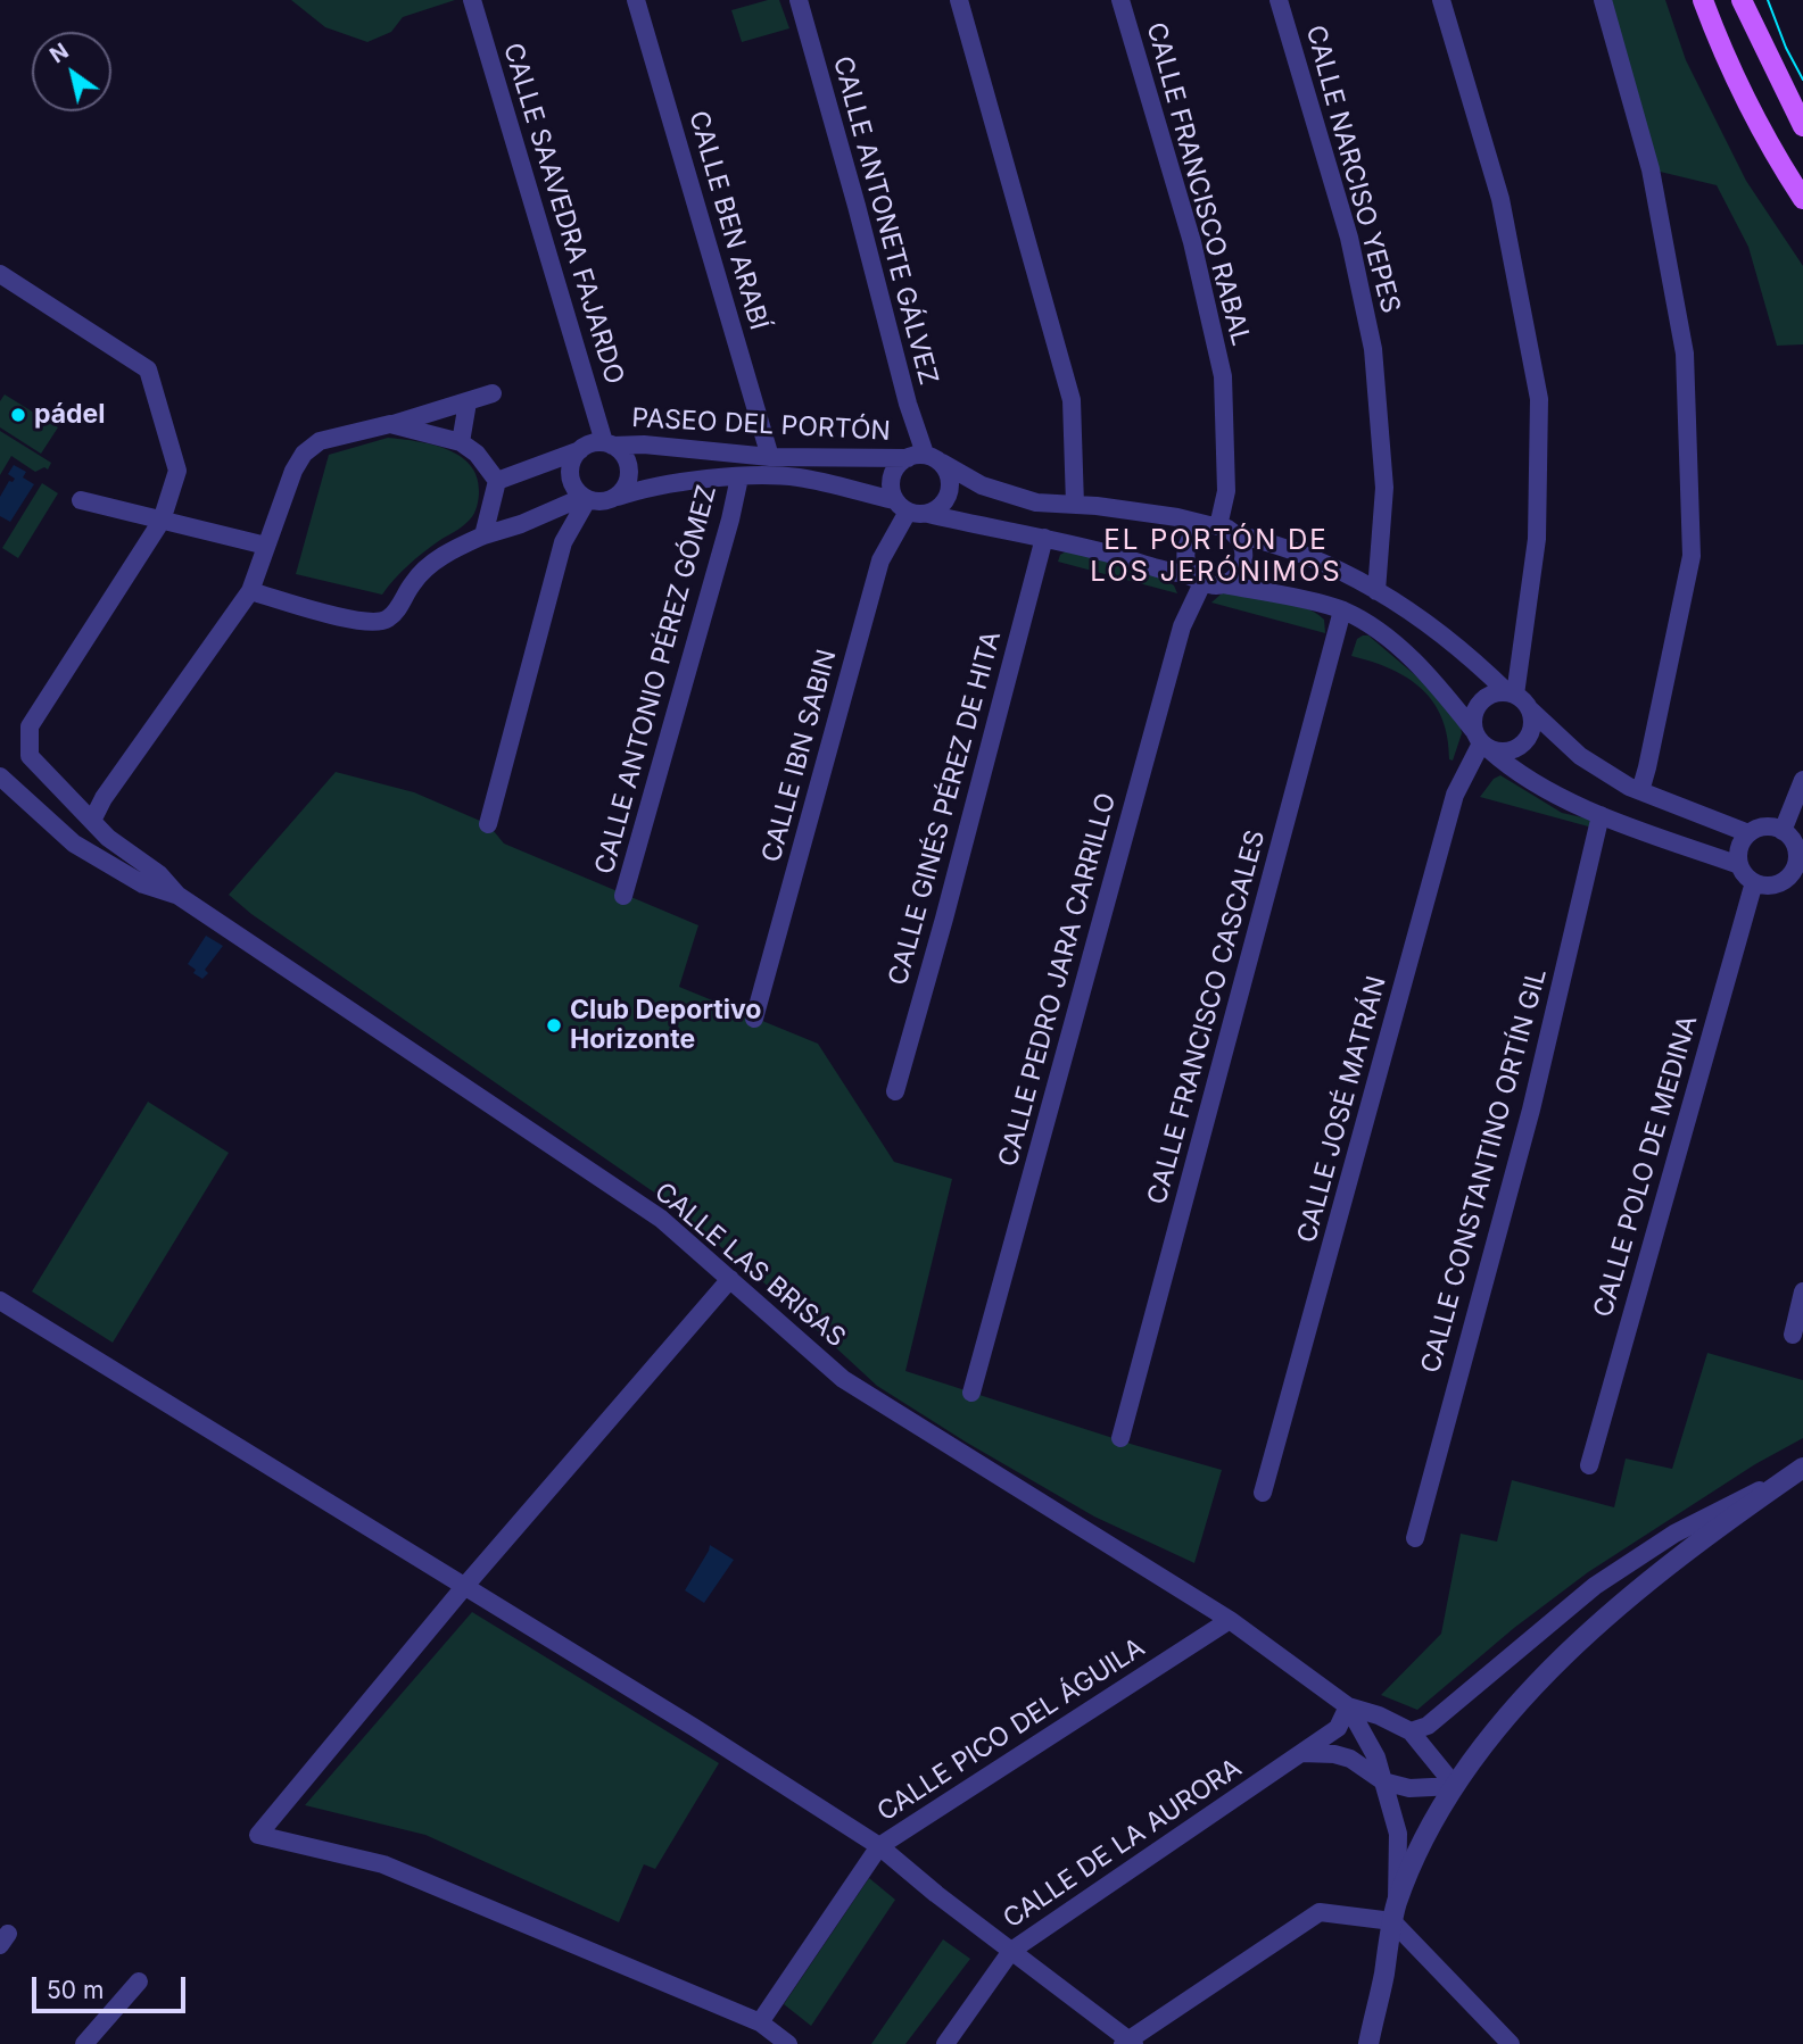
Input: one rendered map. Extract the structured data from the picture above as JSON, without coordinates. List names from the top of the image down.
{
  "streets": {
    "street": [
      "CALLE NARCISO YEPES",
      "CALLE FRANCISCO RABAL",
      "CALLE SAAVEDRA FAJARDO",
      "CALLE BEN ARABÍ",
      "CALLE ANTONETE GÁLVEZ",
      "PASEO DEL PORTÓN",
      "CALLE ANTONIO PÉREZ GÓMEZ",
      "CALLE IBN SABIN",
      "CALLE GINÉS PÉREZ DE HITA",
      "CALLE PEDRO JARA CARRILLO",
      "CALLE FRANCISCO CASCALES",
      "CALLE JOSÉ MATRÁN",
      "CALLE POLO DE MEDINA",
      "CALLE CONSTANTINO ORTÍN GIL",
      "CALLE LAS BRISAS",
      "CALLE PICO DEL ÁGUILA",
      "CALLE DE LA AURORA"
    ]
  },
  "crossings": [
    ["CALLE NARCISO YEPES", "PASEO DEL PORTÓN"],
    ["CALLE FRANCISCO RABAL", "PASEO DEL PORTÓN"],
    ["CALLE FRANCISCO RABAL", "CALLE PEDRO JARA CARRILLO"],
    ["CALLE SAAVEDRA FAJARDO", "PASEO DEL PORTÓN"],
    ["CALLE BEN ARABÍ", "PASEO DEL PORTÓN"],
    ["CALLE ANTONETE GÁLVEZ", "PASEO DEL PORTÓN"],
    ["CALLE ANTONETE GÁLVEZ", "CALLE IBN SABIN"],
    ["PASEO DEL PORTÓN", "CALLE ANTONIO PÉREZ GÓMEZ"],
    ["PASEO DEL PORTÓN", "CALLE IBN SABIN"],
    ["PASEO DEL PORTÓN", "CALLE PEDRO JARA CARRILLO"],
    ["PASEO DEL PORTÓN", "CALLE JOSÉ MATRÁN"],
    ["CALLE LAS BRISAS", "CALLE PICO DEL ÁGUILA"],
    ["CALLE LAS BRISAS", "CALLE DE LA AURORA"]
  ],
  "districts": ["EL PORTÓN DE LOS JERÓNIMOS"],
  "places": ["pádel", "Club Deportivo Horizonte"],
  "scale_bar": "50 m",
  "north": "top left"
}
